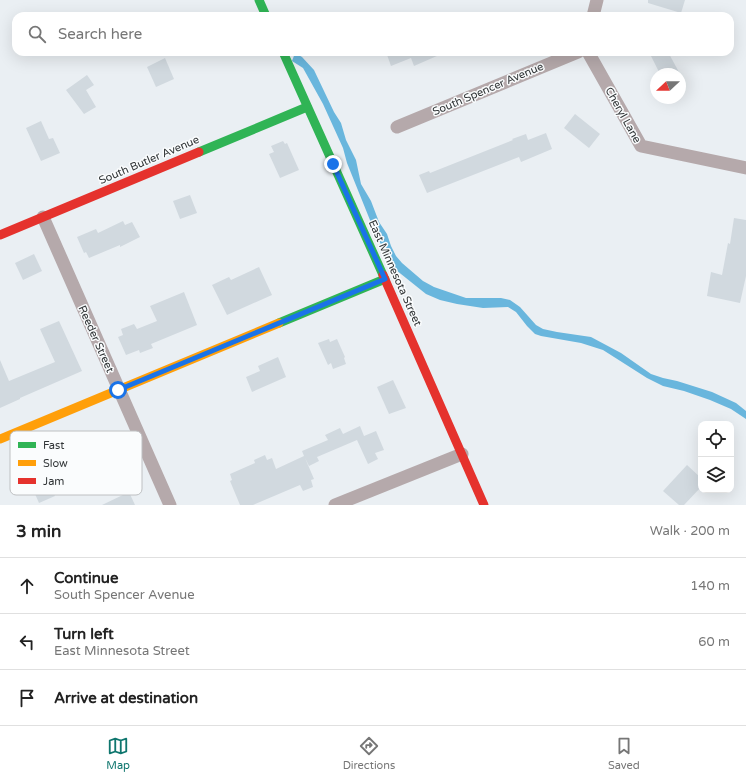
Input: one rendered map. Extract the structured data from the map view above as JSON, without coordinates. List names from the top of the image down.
{
  "streets": {
    "street": [
      "South Spencer Avenue",
      "Cheryl Lane",
      "South Butler Avenue",
      "East Minnesota Street",
      "Reeder Street"
    ]
  },
  "crossings": [
    ["South Butler Avenue", "East Minnesota Street"],
    ["South Butler Avenue", "Reeder Street"]
  ],
  "legend": ["Fast", "Slow", "Jam"],
  "north": "left",
  "page": {
    "search": "Search here",
    "heading": ["3 min", "Walk · 200 m"],
    "list": [
      ["Continue", "South Spencer Avenue", "140 m"],
      ["Turn left", "East Minnesota Street", "60 m"],
      "Arrive at destination"
    ],
    "nav": ["Map", "Directions", "Saved"]
  }
}
